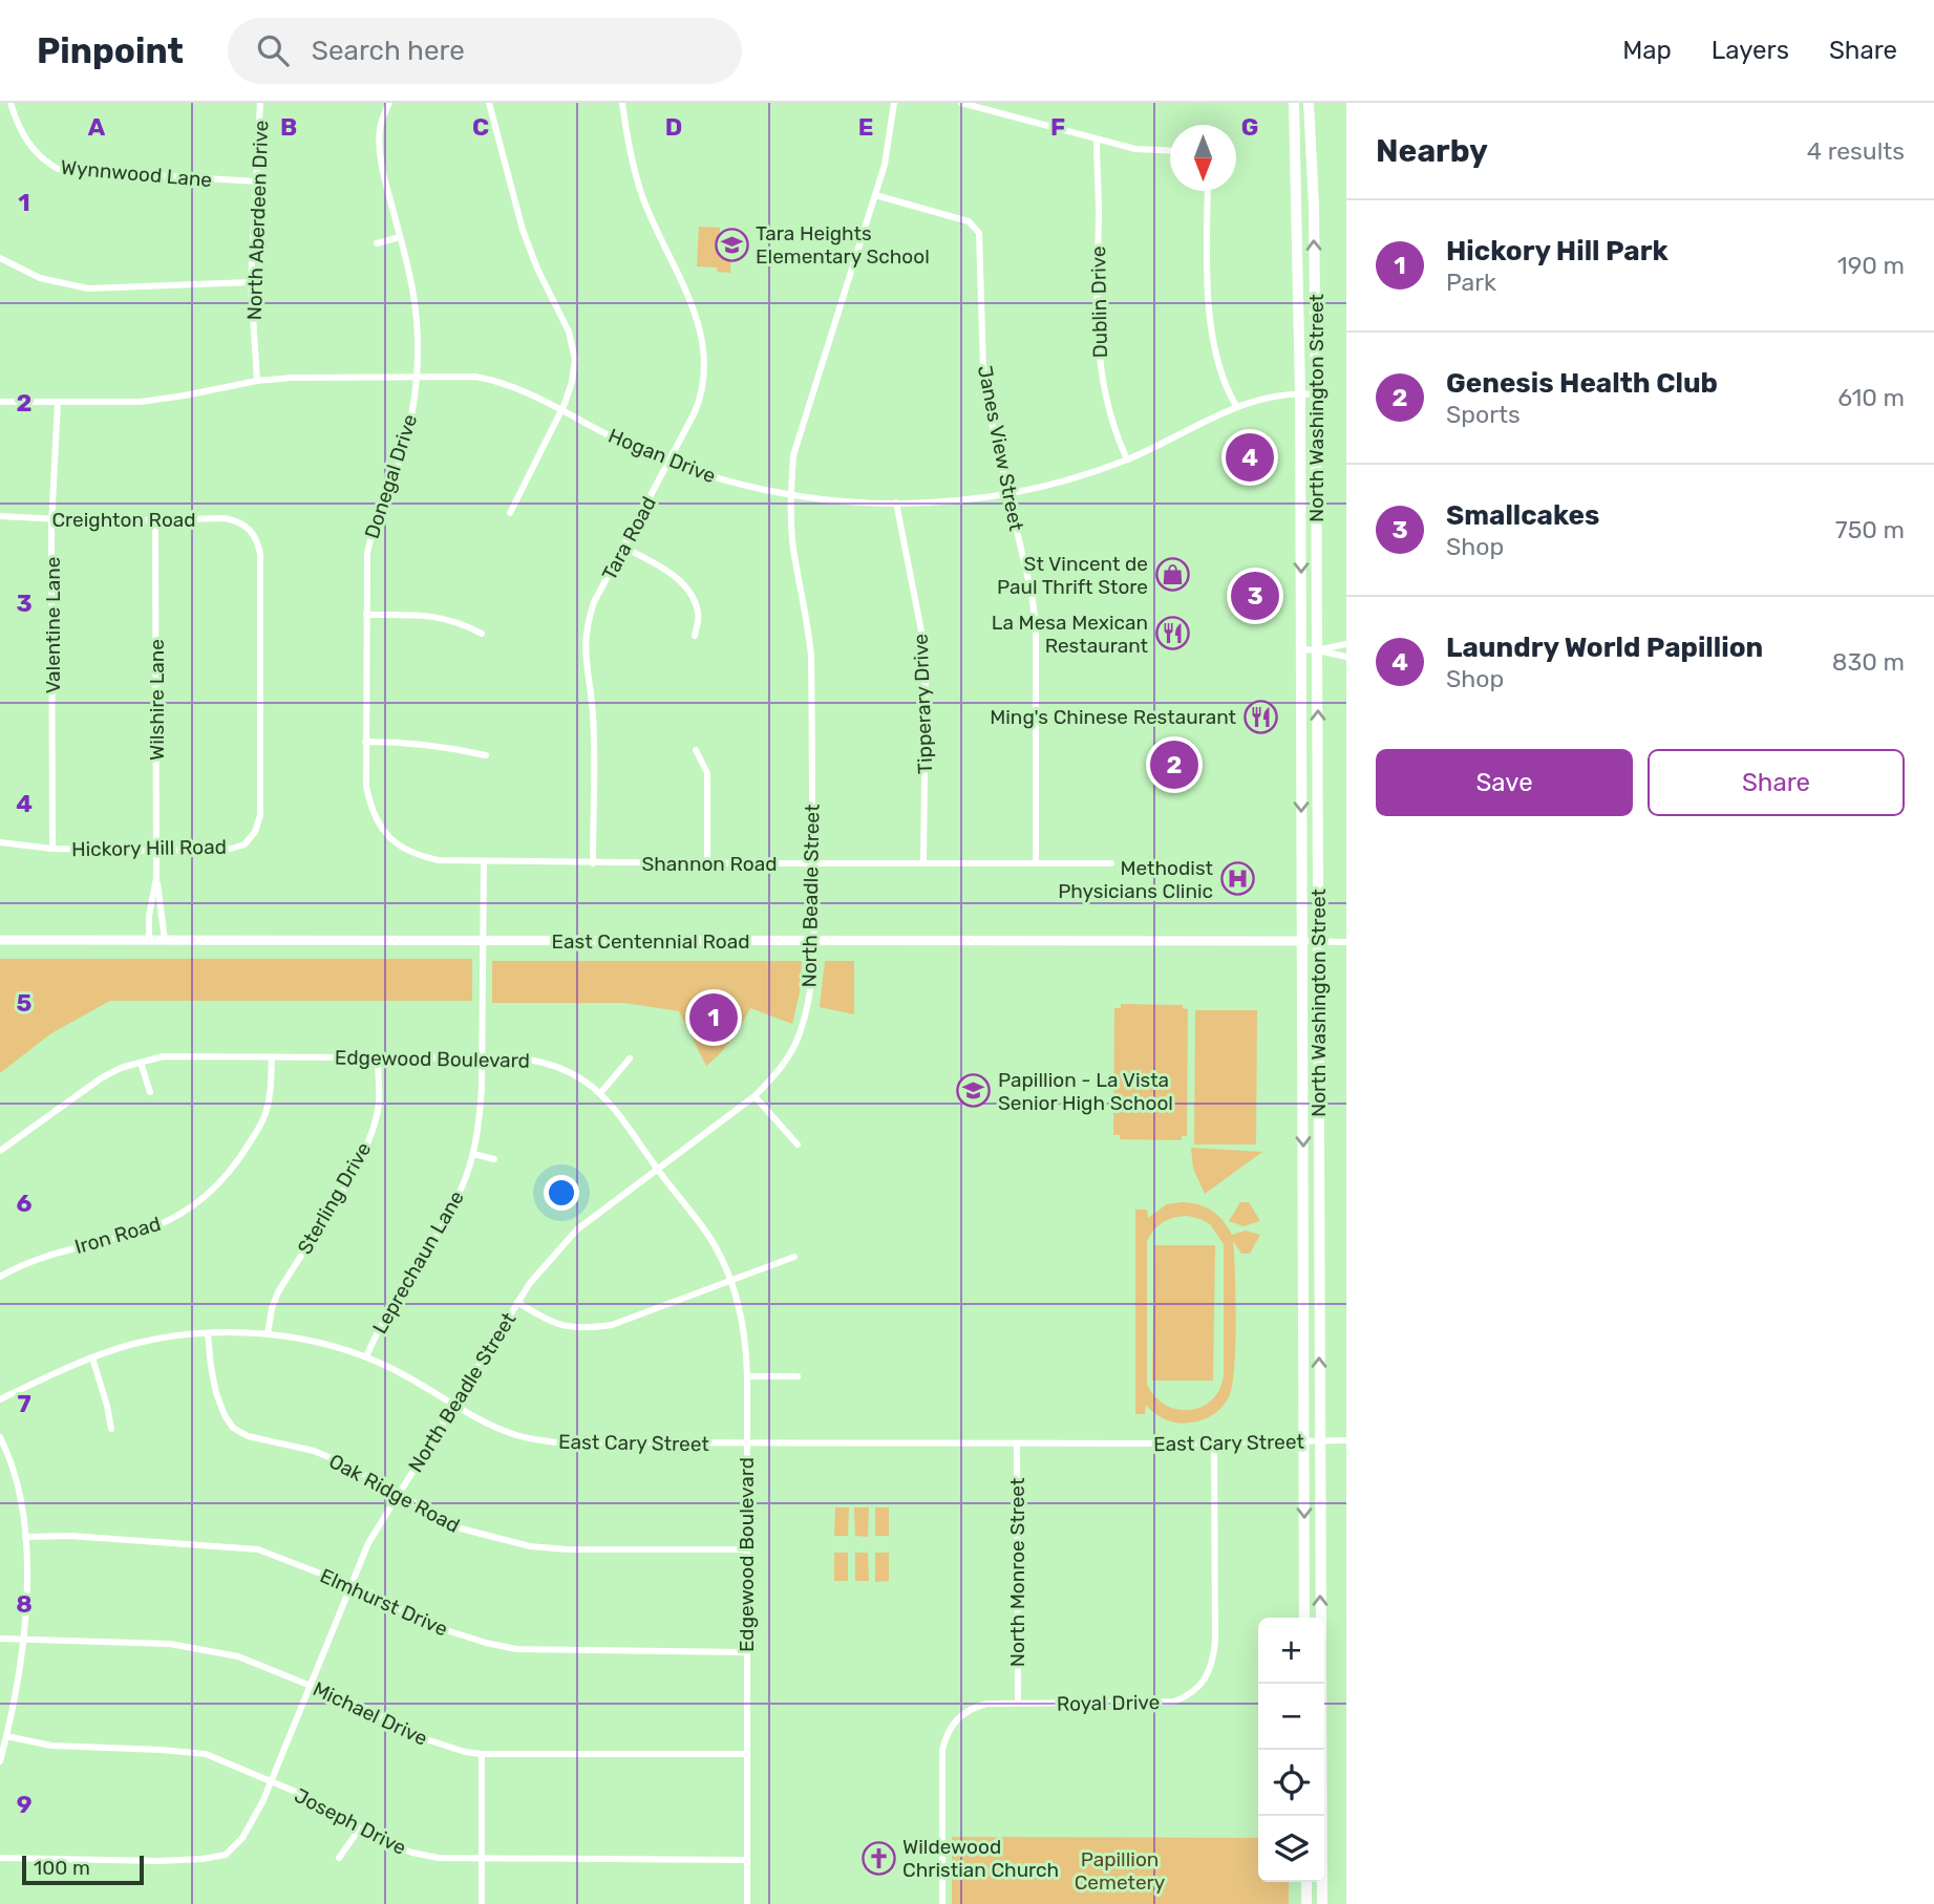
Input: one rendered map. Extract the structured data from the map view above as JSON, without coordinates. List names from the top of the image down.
{
  "streets": {
    "main road": ["North Washington Street"],
    "street": [
      "Wynnwood Lane",
      "North Aberdeen Drive",
      "Dublin Drive",
      "Janes View Street",
      "Hogan Drive",
      "Donegal Drive",
      "Creighton Road",
      "Tara Road",
      "Valentine Lane",
      "Wilshire Lane",
      "Tipperary Drive",
      "Hickory Hill Road",
      "Shannon Road",
      "North Beadle Street",
      "East Centennial Road",
      "Edgewood Boulevard",
      "Sterling Drive",
      "Iron Road",
      "Leprechaun Lane",
      "East Cary Street",
      "Oak Ridge Road",
      "North Monroe Street",
      "Elmhurst Drive",
      "Royal Drive",
      "Michael Drive",
      "Joseph Drive"
    ]
  },
  "crossings": [
    ["Wynnwood Lane", "North Aberdeen Drive"],
    ["North Aberdeen Drive", "Hogan Drive"],
    ["Dublin Drive", "Hogan Drive"],
    ["North Washington Street", "Hogan Drive"],
    ["North Washington Street", "East Centennial Road"],
    ["North Washington Street", "East Cary Street"],
    ["Janes View Street", "Hogan Drive"],
    ["Janes View Street", "Shannon Road"],
    ["Janes View Street", "North Beadle Street"],
    ["Hogan Drive", "Donegal Drive"],
    ["Hogan Drive", "Tara Road"],
    ["Hogan Drive", "Valentine Lane"],
    ["Hogan Drive", "Tipperary Drive"],
    ["Hogan Drive", "North Beadle Street"],
    ["Donegal Drive", "Shannon Road"],
    ["Creighton Road", "Valentine Lane"],
    ["Creighton Road", "Wilshire Lane"],
    ["Creighton Road", "Hickory Hill Road"],
    ["Tara Road", "Shannon Road"],
    ["Valentine Lane", "Hickory Hill Road"],
    ["Wilshire Lane", "Hickory Hill Road"],
    ["Wilshire Lane", "East Centennial Road"],
    ["Tipperary Drive", "Shannon Road"],
    ["Shannon Road", "North Beadle Street"],
    ["Shannon Road", "Leprechaun Lane"],
    ["North Beadle Street", "East Centennial Road"],
    ["North Beadle Street", "Edgewood Boulevard"],
    ["North Beadle Street", "East Cary Street"],
    ["North Beadle Street", "Oak Ridge Road"],
    ["North Beadle Street", "Elmhurst Drive"],
    ["North Beadle Street", "Michael Drive"],
    ["North Beadle Street", "Joseph Drive"],
    ["East Centennial Road", "Leprechaun Lane"],
    ["Edgewood Boulevard", "Sterling Drive"],
    ["Edgewood Boulevard", "Iron Road"],
    ["Edgewood Boulevard", "Leprechaun Lane"],
    ["Edgewood Boulevard", "East Cary Street"],
    ["Edgewood Boulevard", "Oak Ridge Road"],
    ["Edgewood Boulevard", "Elmhurst Drive"],
    ["Edgewood Boulevard", "Michael Drive"],
    ["Edgewood Boulevard", "Joseph Drive"],
    ["Sterling Drive", "East Cary Street"],
    ["Leprechaun Lane", "East Cary Street"],
    ["East Cary Street", "Oak Ridge Road"],
    ["East Cary Street", "North Monroe Street"],
    ["East Cary Street", "Royal Drive"],
    ["North Monroe Street", "Royal Drive"]
  ],
  "parks": ["Papillion Cemetery"],
  "places": {
    "school or university": ["Tara Heights Elementary School", "Papillion - La Vista Senior High School"],
    "shop": ["St Vincent de Paul Thrift Store"],
    "restaurant": ["La Mesa Mexican Restaurant", "Ming's Chinese Restaurant"],
    "hospital": ["Methodist Physicians Clinic"],
    "church": ["Wildewood Christian Church"]
  },
  "scale_bar": "100 m",
  "north": "bottom",
  "page": {
    "header": "Pinpoint",
    "search": "Search here",
    "nav": ["Map", "Layers", "Share"],
    "heading": ["Nearby", "4 results"],
    "list": [
      {
        "mark": "1",
        "name": "Hickory Hill Park",
        "note": "Park",
        "value": "190 m"
      },
      {
        "mark": "2",
        "name": "Genesis Health Club",
        "note": "Sports",
        "value": "610 m"
      },
      {
        "mark": "3",
        "name": "Smallcakes",
        "note": "Shop",
        "value": "750 m"
      },
      {
        "mark": "4",
        "name": "Laundry World Papillion",
        "note": "Shop",
        "value": "830 m"
      }
    ],
    "pins": [
      "4",
      "3",
      "2",
      "1"
    ],
    "buttons": ["Save", "Share"],
    "map_buttons": ["+", "−"],
    "scale": "100 m"
  },
  "grid": {
    "columns": [
      "A",
      "B",
      "C",
      "D",
      "E",
      "F",
      "G"
    ],
    "rows": [
      "1",
      "2",
      "3",
      "4",
      "5",
      "6",
      "7",
      "8",
      "9"
    ]
  }
}
